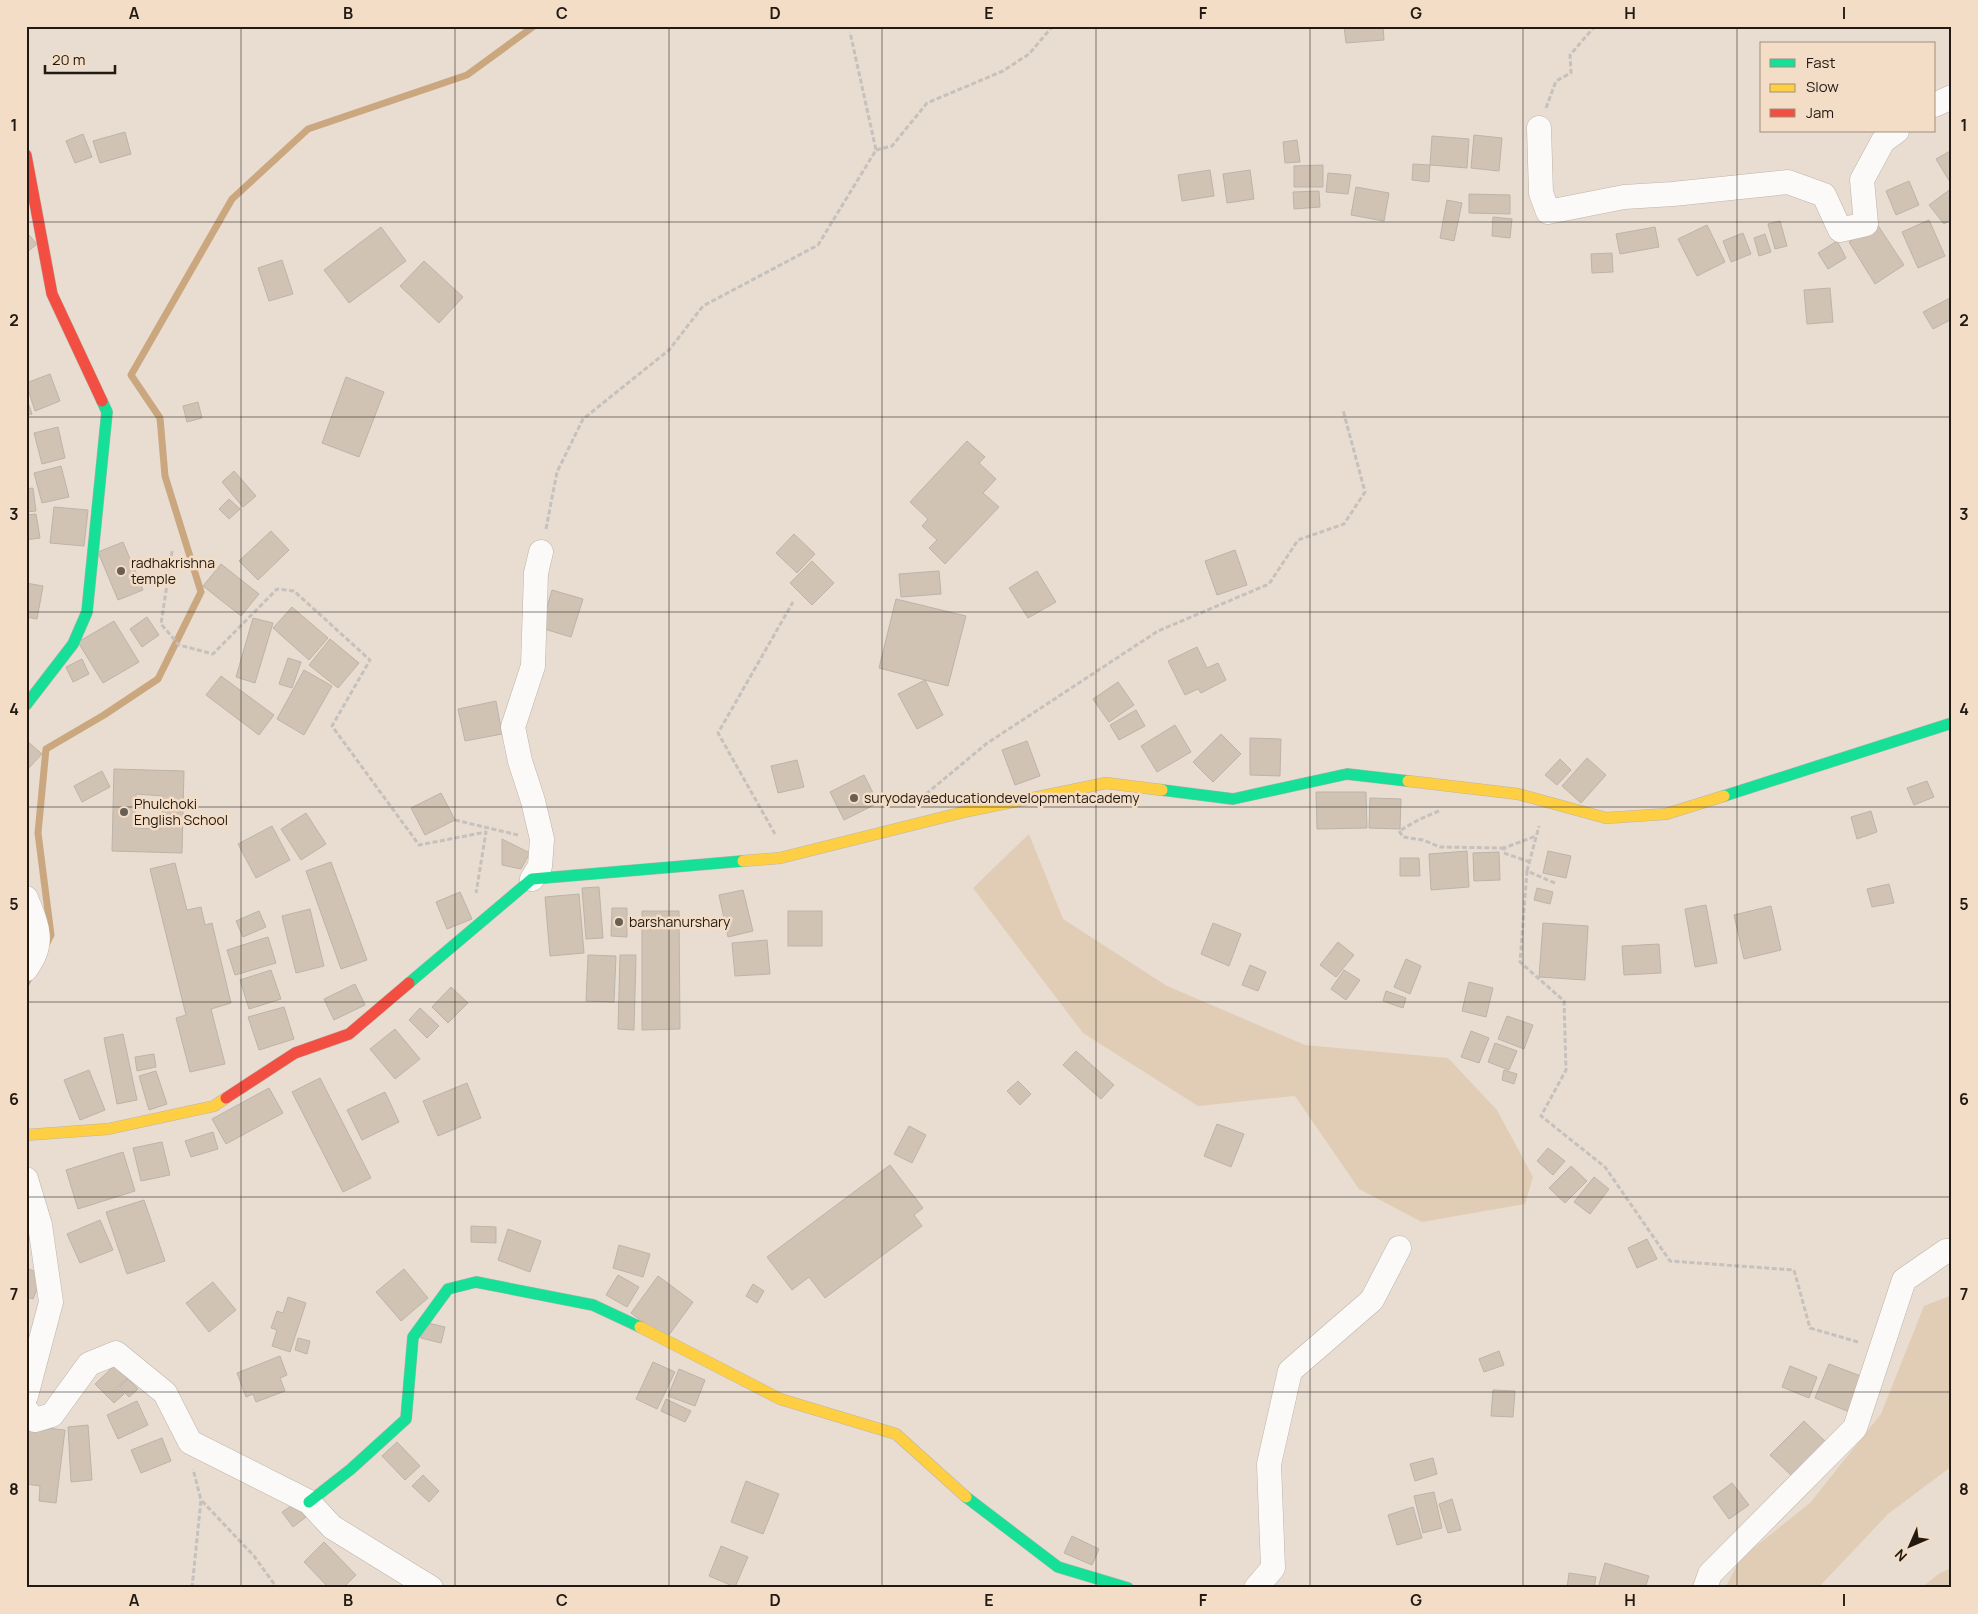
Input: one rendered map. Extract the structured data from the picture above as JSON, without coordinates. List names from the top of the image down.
{
  "places": [
    "radhakrishna temple",
    "suryodayaeducationdevelopmentacademy",
    "Phulchoki English School",
    "barshanurshary"
  ],
  "legend": ["Fast", "Slow", "Jam"],
  "scale_bar": "20 m",
  "north": "bottom left",
  "grid": {
    "columns": [
      "A",
      "B",
      "C",
      "D",
      "E",
      "F",
      "G",
      "H",
      "I"
    ],
    "rows": [
      "1",
      "2",
      "3",
      "4",
      "5",
      "6",
      "7",
      "8"
    ]
  }
}
